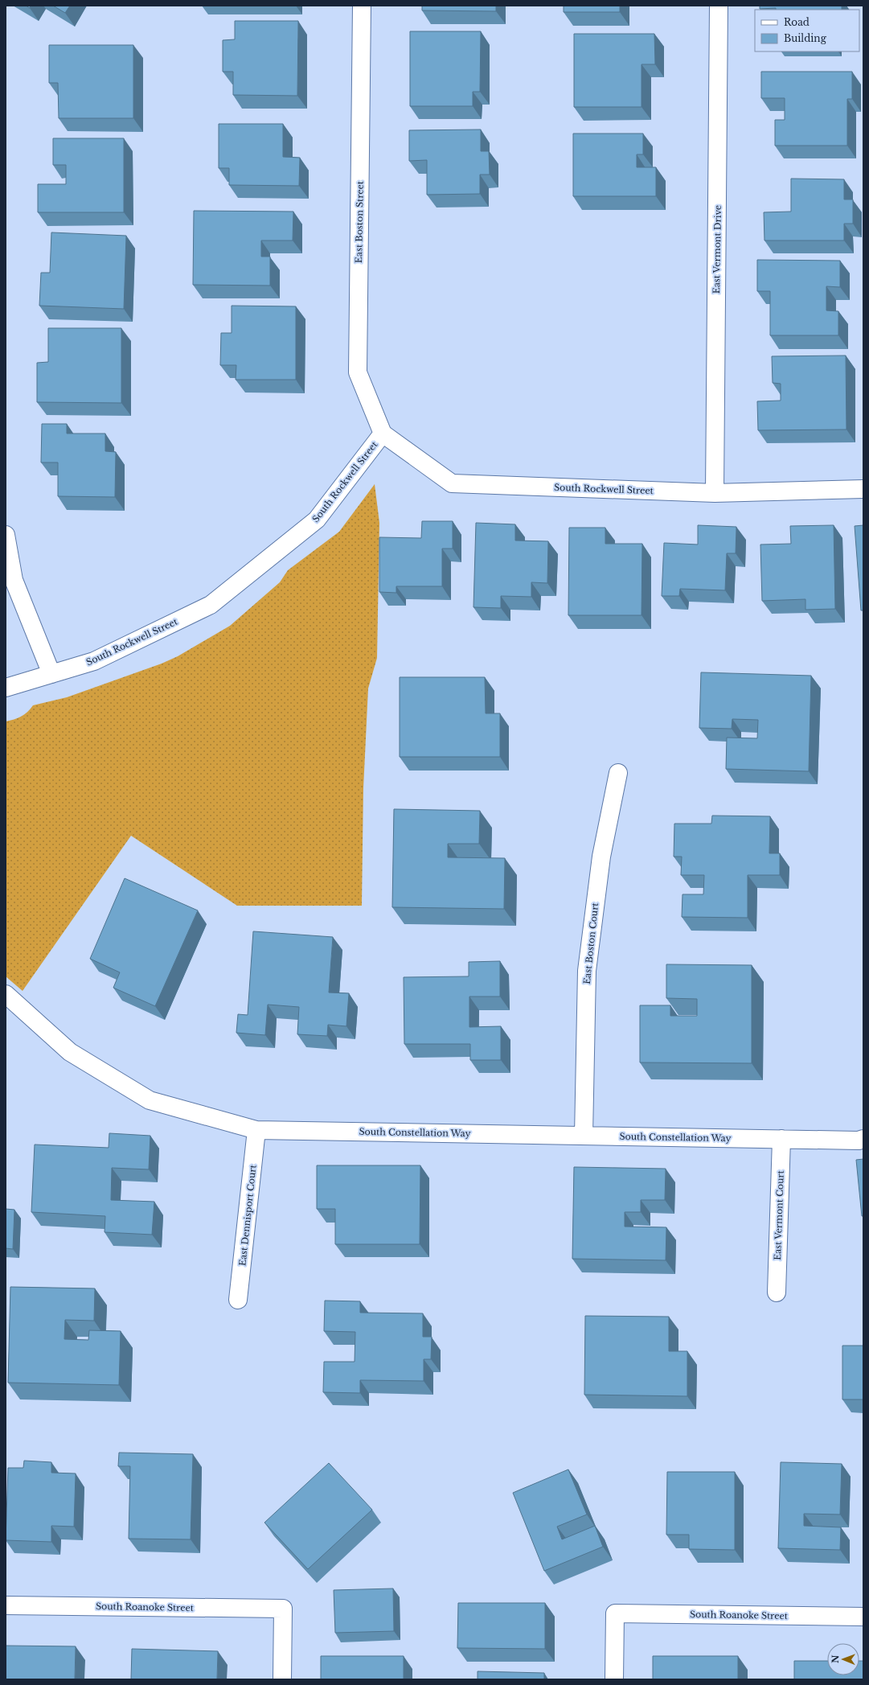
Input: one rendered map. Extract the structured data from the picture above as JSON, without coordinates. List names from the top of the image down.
{
  "streets": {
    "street": [
      "East Boston Street",
      "East Vermont Drive",
      "South Rockwell Street",
      "East Boston Court",
      "South Constellation Way",
      "East Dennisport Court",
      "East Vermont Court",
      "South Roanoke Street"
    ]
  },
  "crossings": [
    ["East Boston Street", "South Rockwell Street"],
    ["East Vermont Drive", "South Rockwell Street"],
    ["East Boston Court", "South Constellation Way"],
    ["South Constellation Way", "East Dennisport Court"],
    ["South Constellation Way", "East Vermont Court"]
  ],
  "legend": ["Road", "Building"],
  "north": "left"
}
